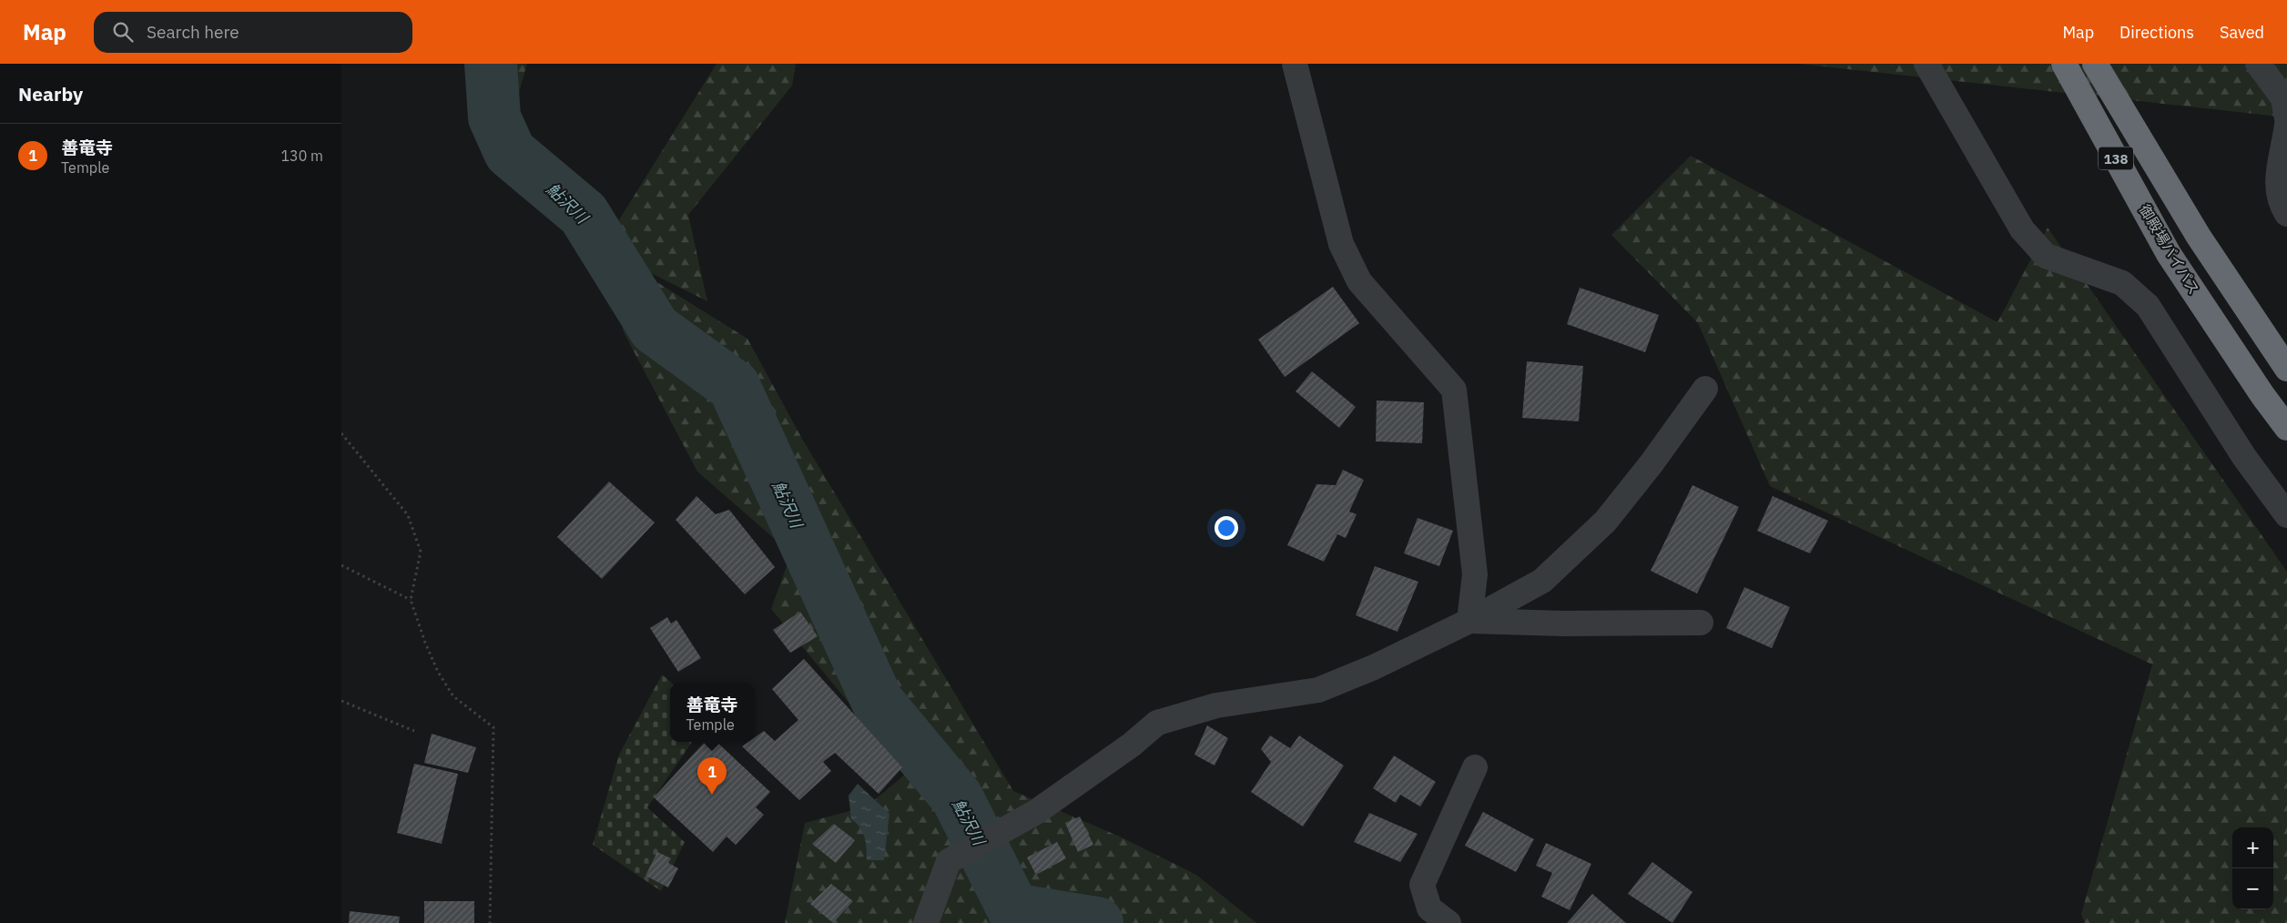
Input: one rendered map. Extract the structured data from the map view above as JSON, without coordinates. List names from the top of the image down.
{
  "streets": {
    "highway": ["138", "御殿場バイパス"]
  },
  "water": ["鮎沢川"],
  "page": {
    "header": "Map",
    "search": "Search here",
    "nav": ["Map", "Directions", "Saved"],
    "heading": "Nearby",
    "list": [
      {
        "mark": "1",
        "name": "善竜寺",
        "note": "Temple",
        "value": "130 m"
      }
    ],
    "popup": ["善竜寺", "Temple"],
    "pins": "1",
    "map_buttons": ["+", "−"]
  }
}
